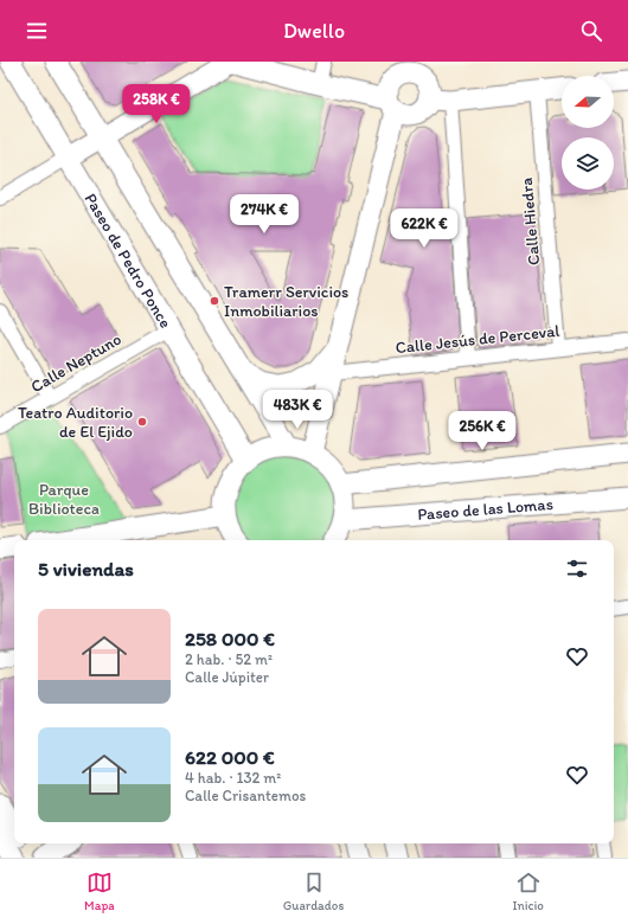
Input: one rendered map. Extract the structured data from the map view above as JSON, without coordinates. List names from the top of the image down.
{
  "streets": {
    "main road": ["Paseo de Pedro Ponce", "Paseo de las Lomas"],
    "street": ["Calle Hiedra", "Calle Jesús de Perceval", "Calle Neptuno"]
  },
  "crossings": [
    ["Calle Hiedra", "Calle Jesús de Perceval"],
    ["Paseo de Pedro Ponce", "Calle Neptuno"]
  ],
  "parks": ["Parque Biblioteca"],
  "places": ["Tramerr Servicios Inmobiliarios", "Teatro Auditorio de El Ejido"],
  "north": "left",
  "page": {
    "header": "Dwello",
    "price": [
      "258K €",
      "274K €",
      "622K €",
      "483K €",
      "256K €"
    ],
    "heading": "5 viviendas",
    "list": [
      {
        "name": "258 000 €",
        "note": "2 hab. · 52 m² · Calle Júpiter"
      },
      {
        "name": "622 000 €",
        "note": "4 hab. · 132 m² · Calle Crisantemos"
      }
    ],
    "tabs": ["Mapa", "Guardados", "Inicio"]
  }
}
